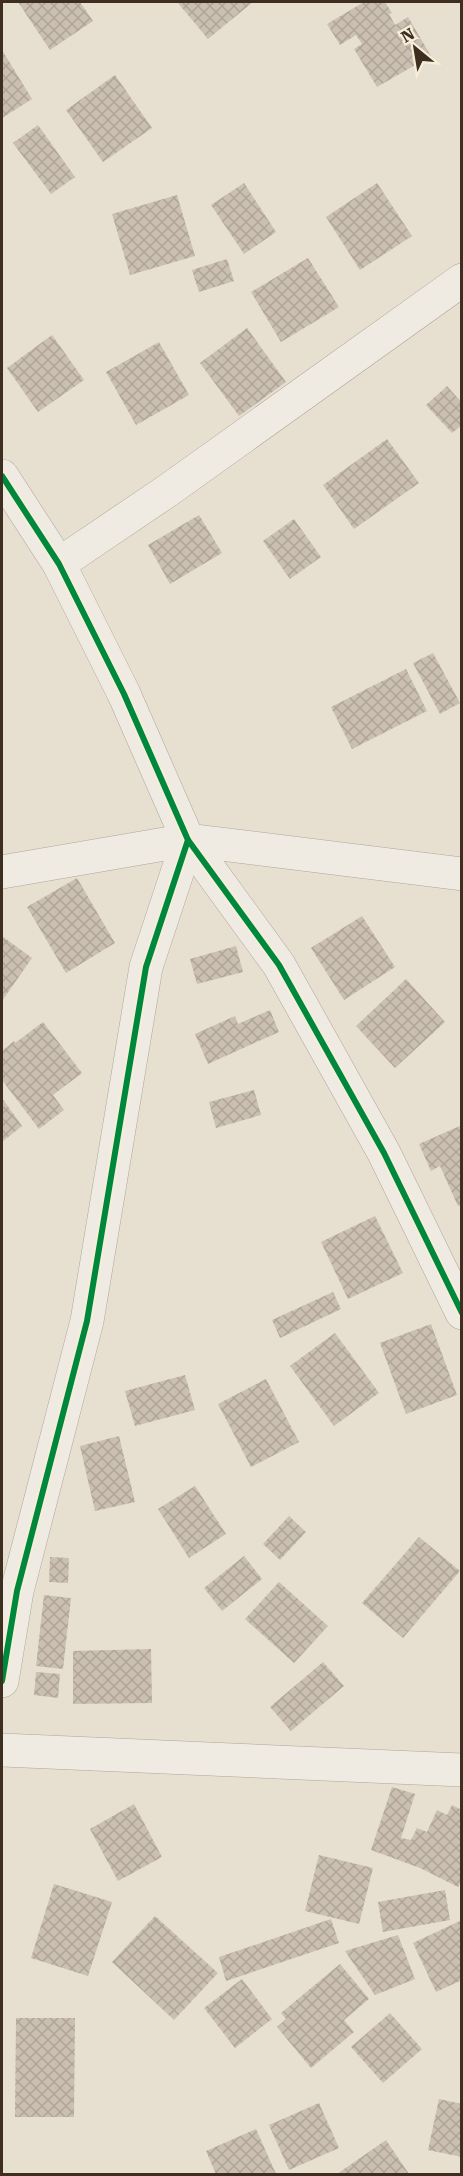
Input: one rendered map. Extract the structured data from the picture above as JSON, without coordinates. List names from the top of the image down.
{
  "north": "top left"
}
